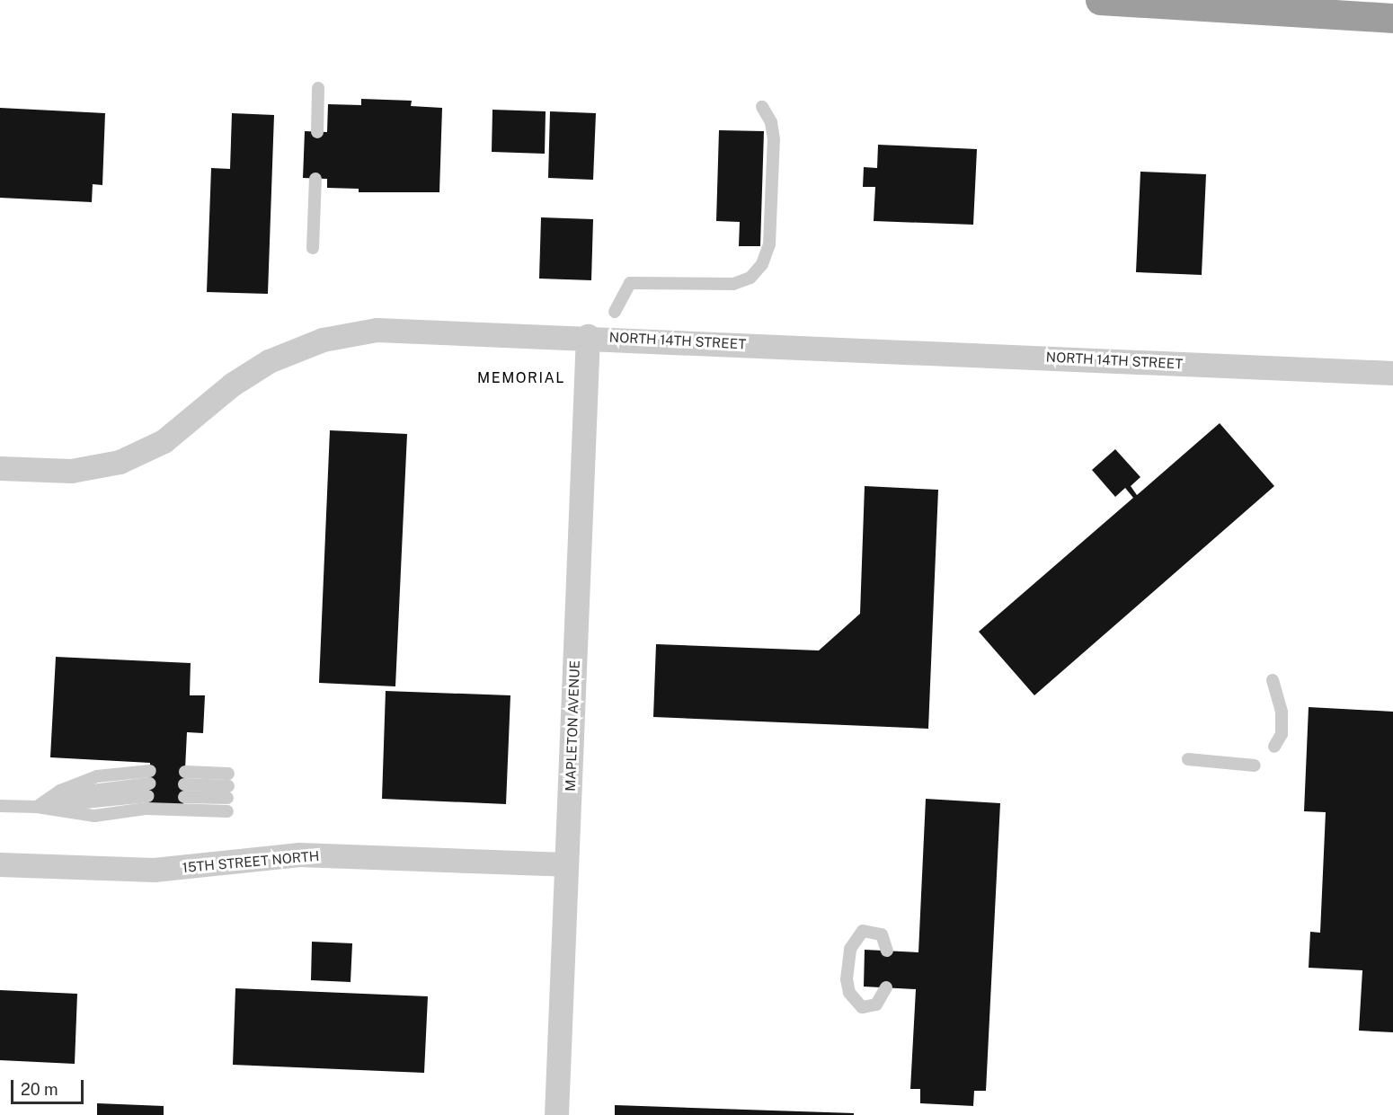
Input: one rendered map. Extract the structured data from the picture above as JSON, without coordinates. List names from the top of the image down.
{
  "streets": {
    "street": ["NORTH 14TH STREET", "MAPLETON AVENUE", "15TH STREET NORTH"]
  },
  "crossings": [
    ["NORTH 14TH STREET", "MAPLETON AVENUE"],
    ["MAPLETON AVENUE", "15TH STREET NORTH"]
  ],
  "districts": ["MEMORIAL"],
  "scale_bar": "20 m"
}
